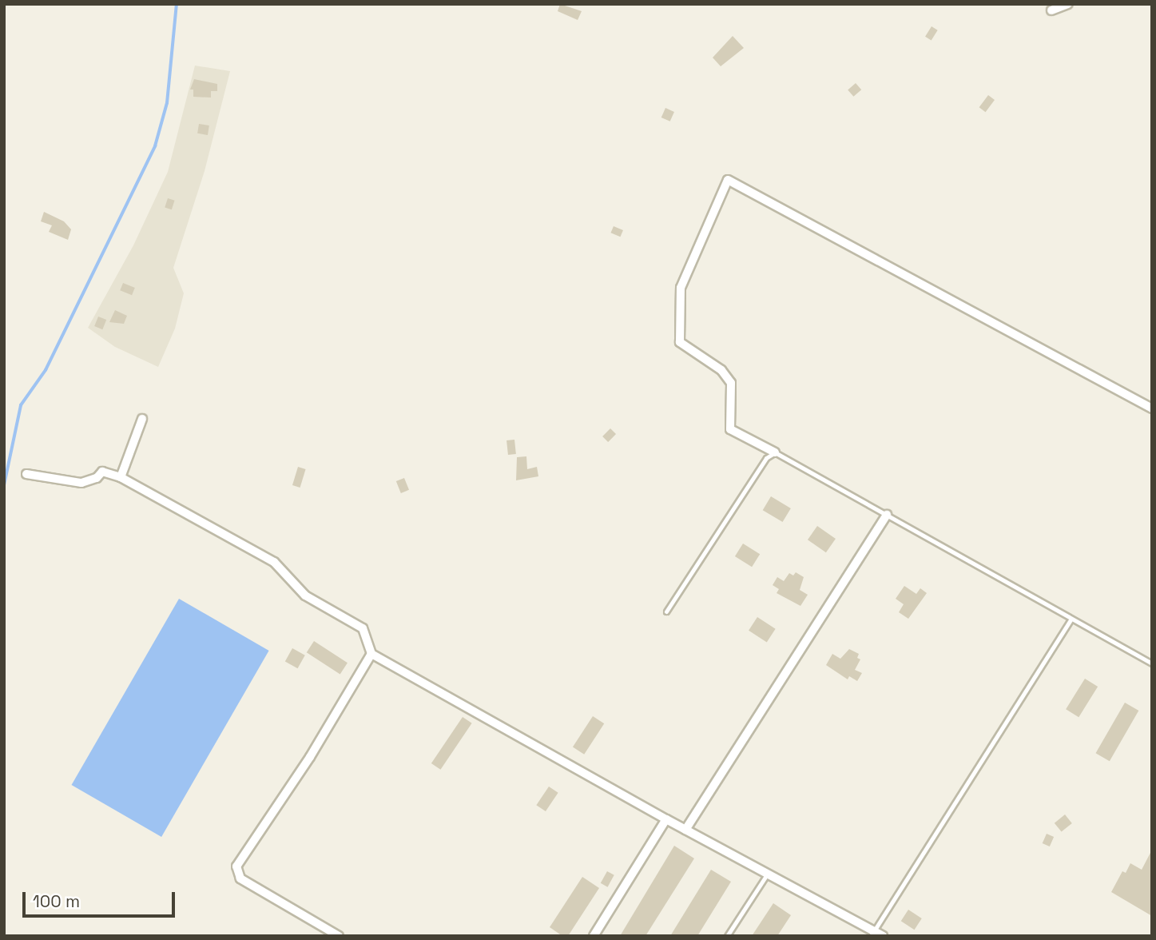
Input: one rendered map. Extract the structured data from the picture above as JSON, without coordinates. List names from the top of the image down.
{
  "scale_bar": "100 m"
}
